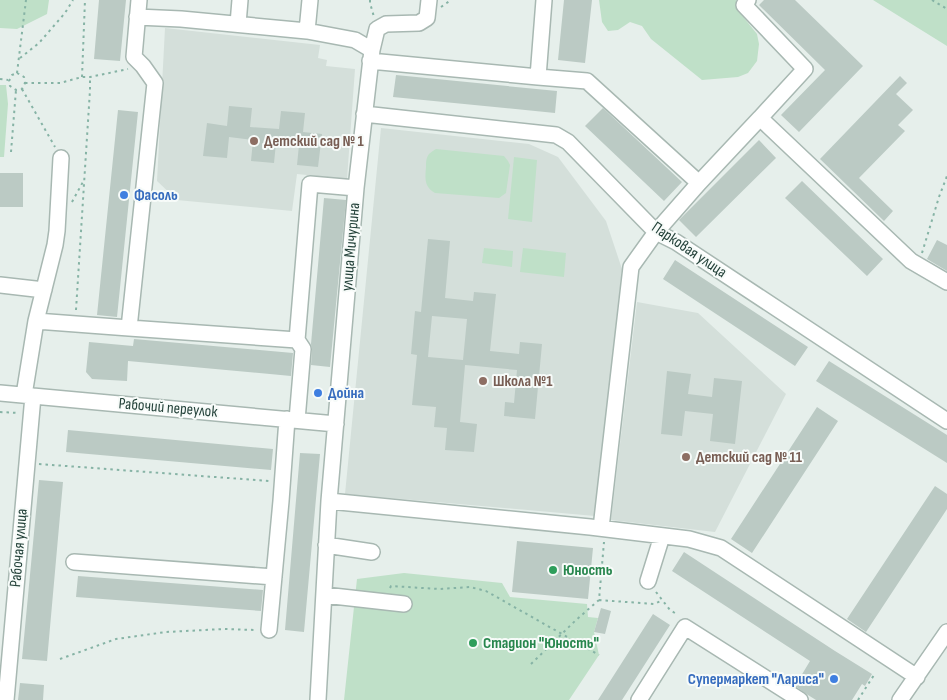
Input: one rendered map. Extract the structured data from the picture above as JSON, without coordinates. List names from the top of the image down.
{
  "streets": {
    "street": [
      "улица Мичурина",
      "Парковая улица",
      "Рабочий переулок",
      "Рабочая улица"
    ]
  },
  "crossings": [
    ["улица Мичурина", "Парковая улица"],
    ["улица Мичурина", "Рабочий переулок"],
    ["Рабочий переулок", "Рабочая улица"]
  ],
  "places": [
    "Детский сад № 1",
    "Фасоль",
    "Школа №1",
    "Дойна",
    "Детский сад № 11",
    "Юность",
    "Стадион \"Юность\"",
    "Супермаркет \"Лариса\""
  ]
}
